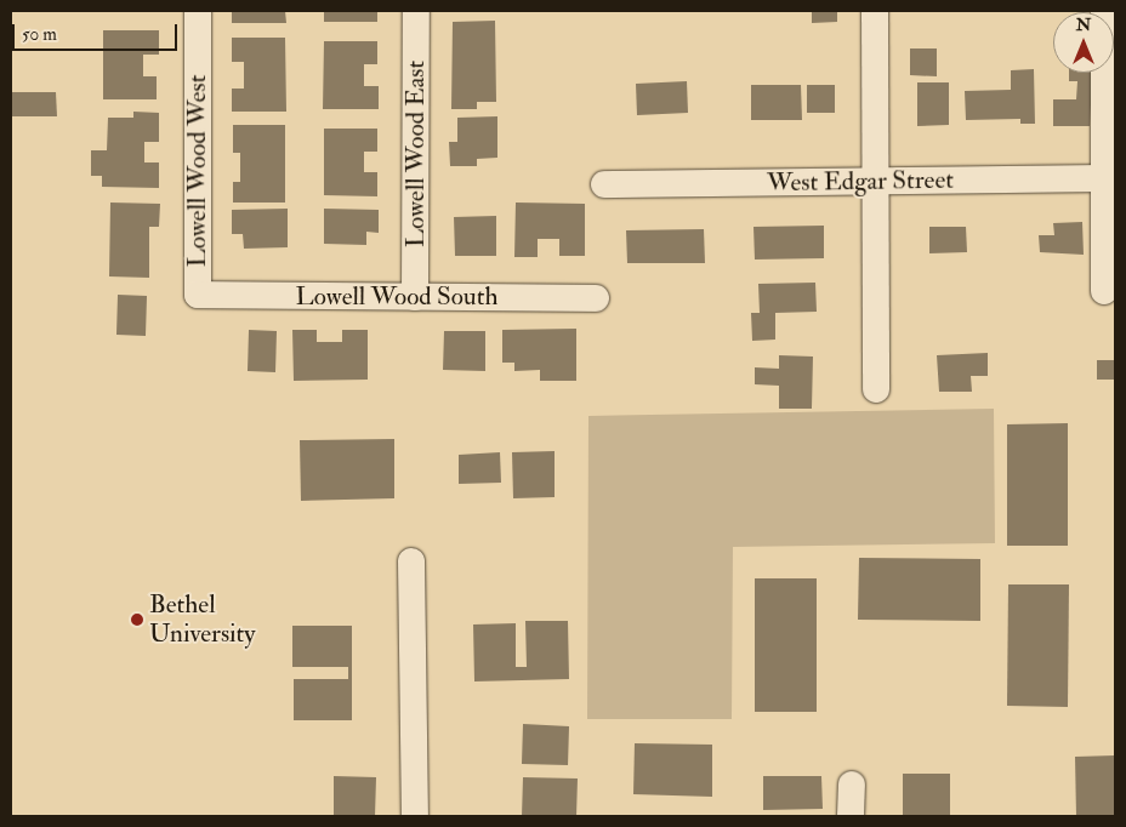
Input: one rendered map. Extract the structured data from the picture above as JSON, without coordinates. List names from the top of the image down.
{
  "streets": {
    "street": [
      "Lowell Wood East",
      "Lowell Wood West",
      "West Edgar Street",
      "Lowell Wood South"
    ]
  },
  "crossings": [
    ["Lowell Wood East", "Lowell Wood South"],
    ["Lowell Wood West", "Lowell Wood South"]
  ],
  "places": ["Bethel University"],
  "scale_bar": "50 m",
  "north": "top"
}
